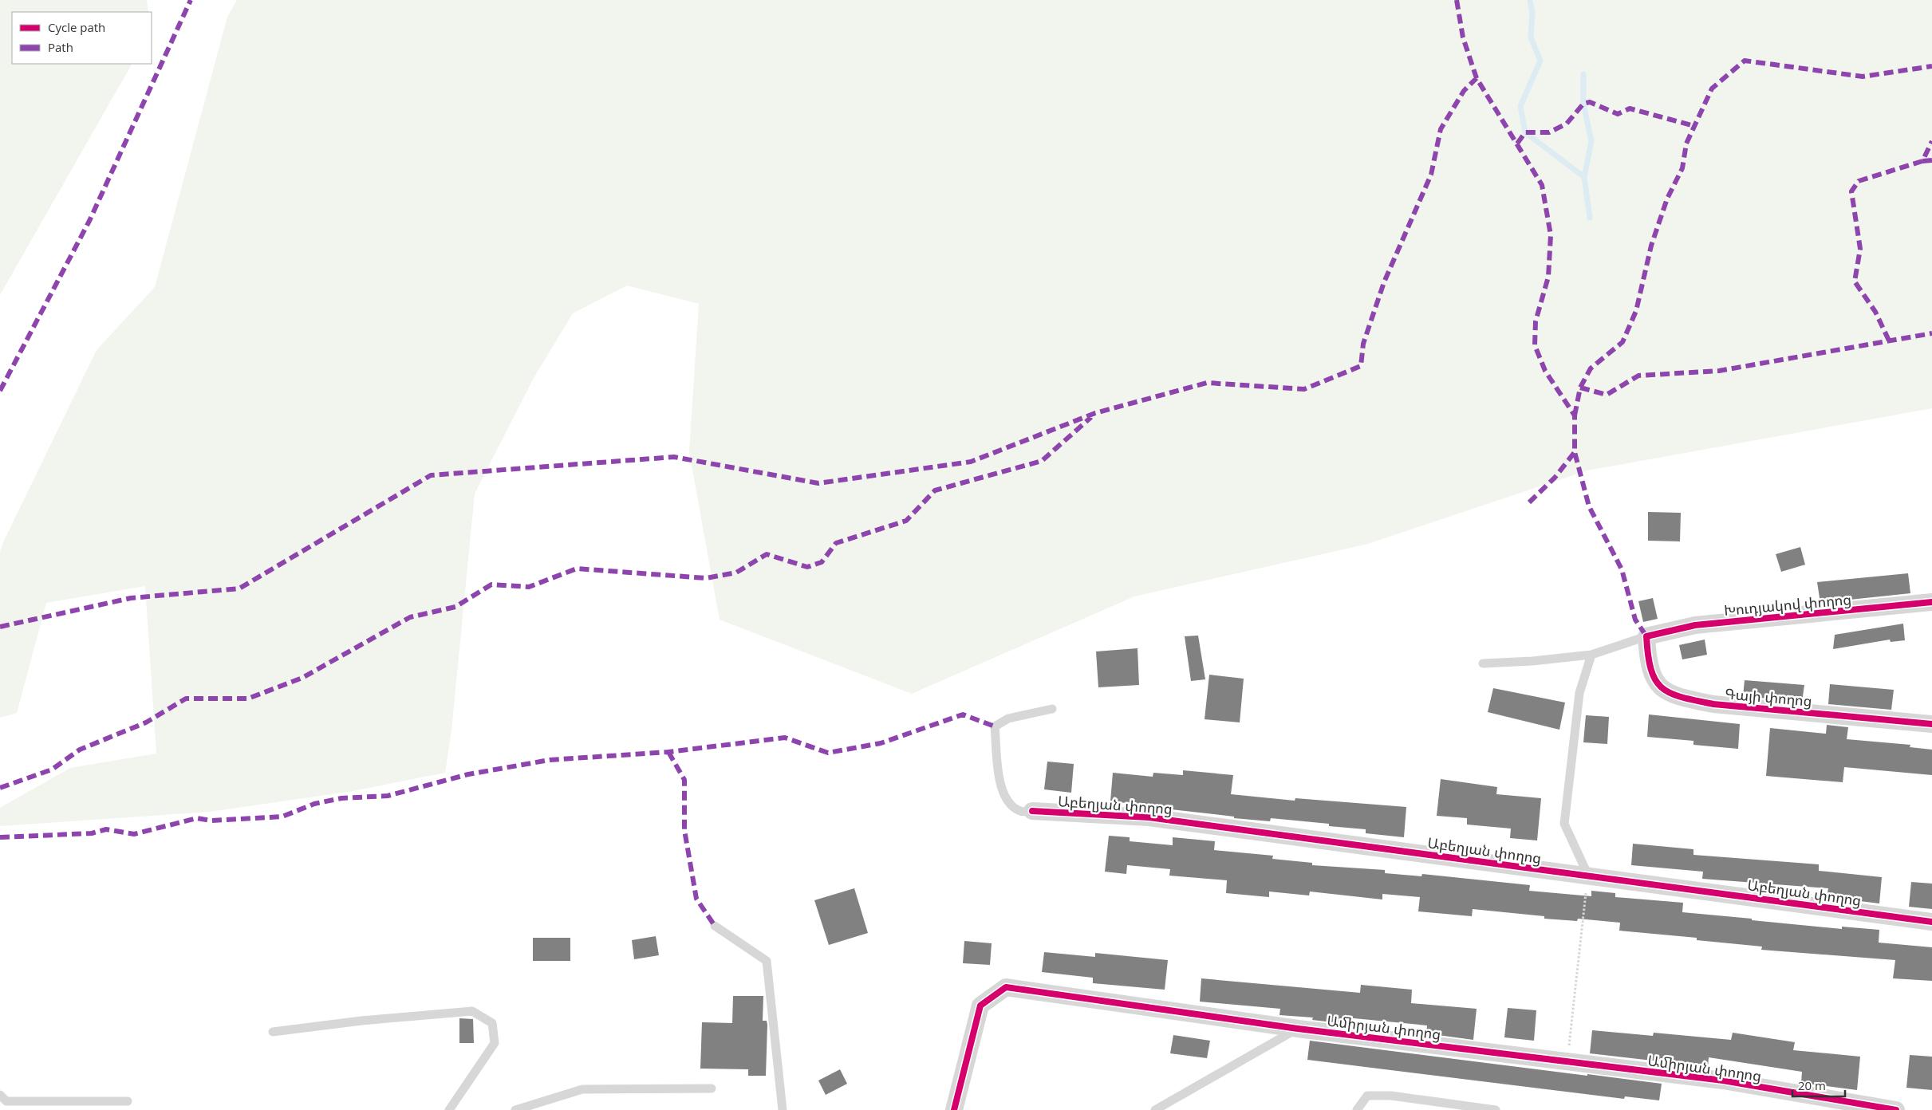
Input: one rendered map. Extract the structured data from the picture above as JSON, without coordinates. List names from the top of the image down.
{
  "streets": {
    "street": [
      "Խուդյակով փողոց",
      "Գայի փողոց",
      "Աբեղյան փողոց",
      "Ամիրյան փողոց"
    ]
  },
  "crossings": [
    ["Խուդյակով փողոց", "Գայի փողոց"]
  ],
  "legend": ["Cycle path", "Path"],
  "scale_bar": "20 m"
}
